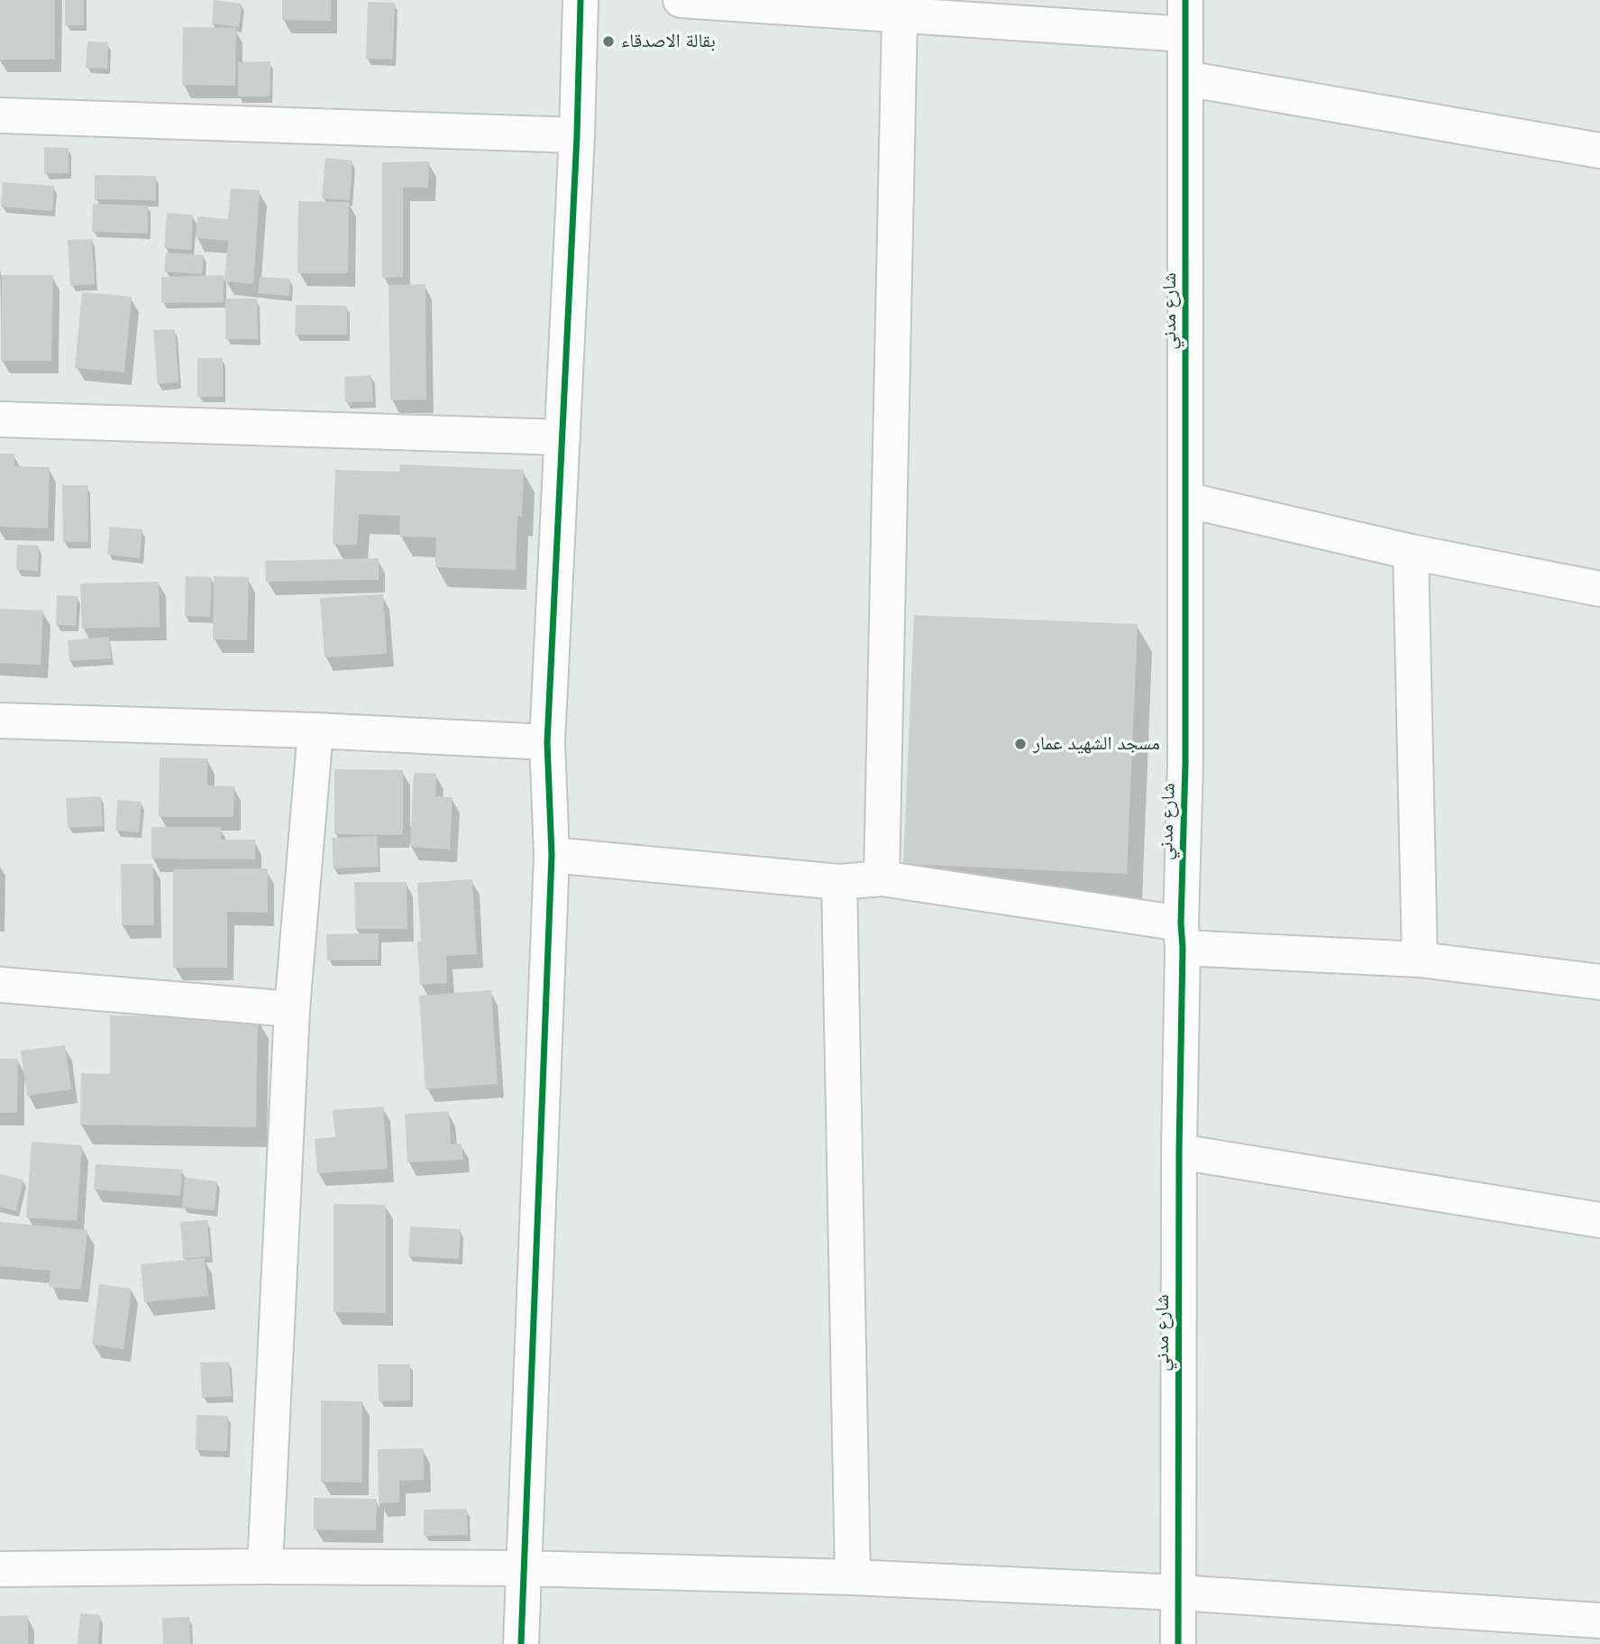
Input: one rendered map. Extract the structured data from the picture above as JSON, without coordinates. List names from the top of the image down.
{
  "streets": {
    "street": ["شارع مدني"]
  },
  "places": ["بقالة الاصدقاء", "مسجد الشهيد عمار"]
}
